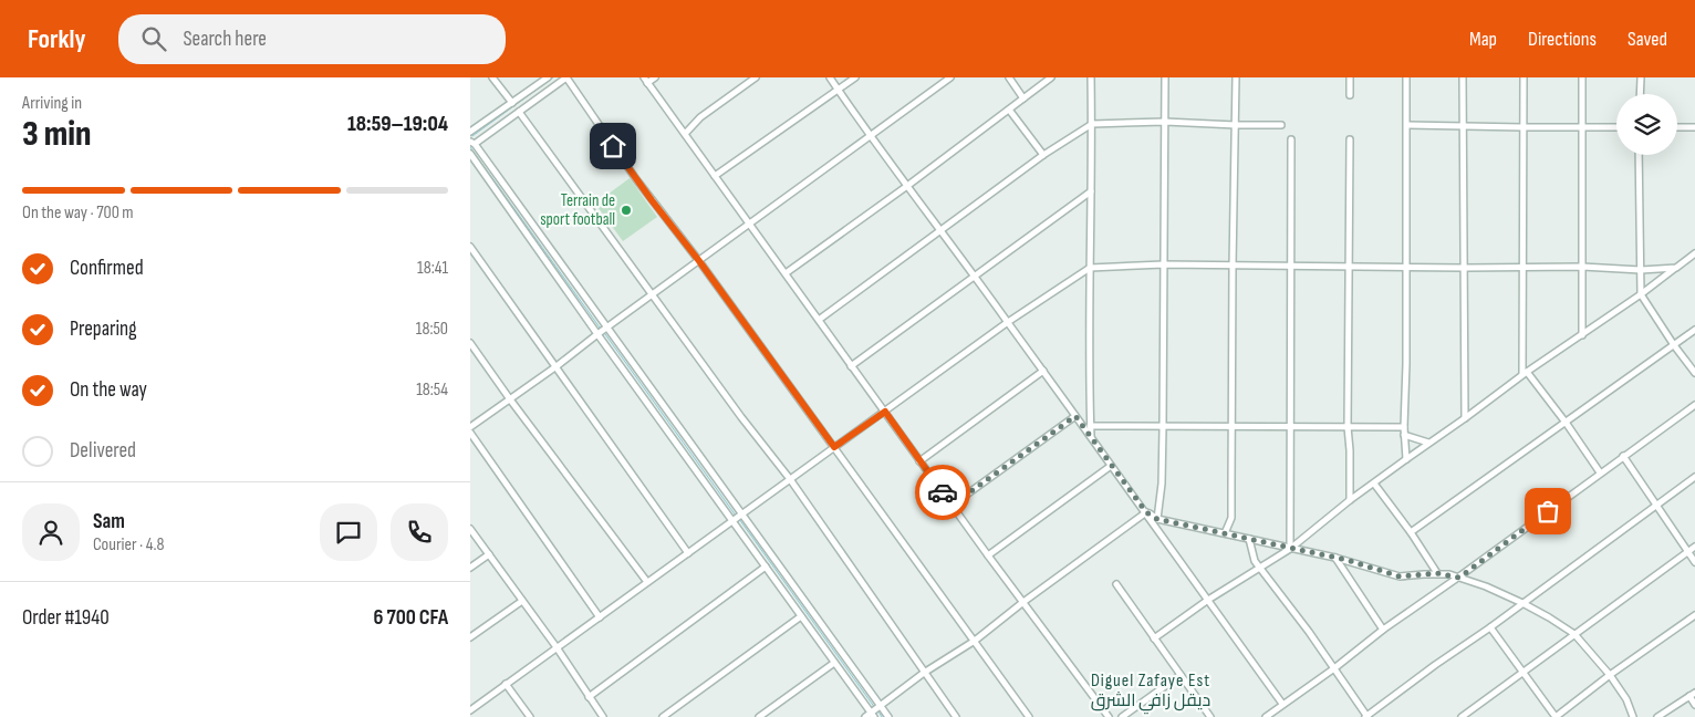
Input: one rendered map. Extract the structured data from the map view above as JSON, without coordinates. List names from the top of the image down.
{
  "districts": ["Diguel Zafaye Est ديقل زافي الشرق"],
  "places": ["Terrain de sport football"],
  "page": {
    "header": "Forkly",
    "search": "Search here",
    "nav": ["Map", "Directions", "Saved"],
    "heading": ["3 min", "Arriving in", "18:59–19:04"],
    "panel": [
      "Sam",
      "Courier · 4.8",
      "Order #1940",
      "6 700 CFA"
    ],
    "bar": "On the way · 700 m",
    "list": [
      ["Confirmed", "18:41"],
      ["Preparing", "18:50"],
      ["On the way", "18:54"],
      "Delivered"
    ]
  }
}
